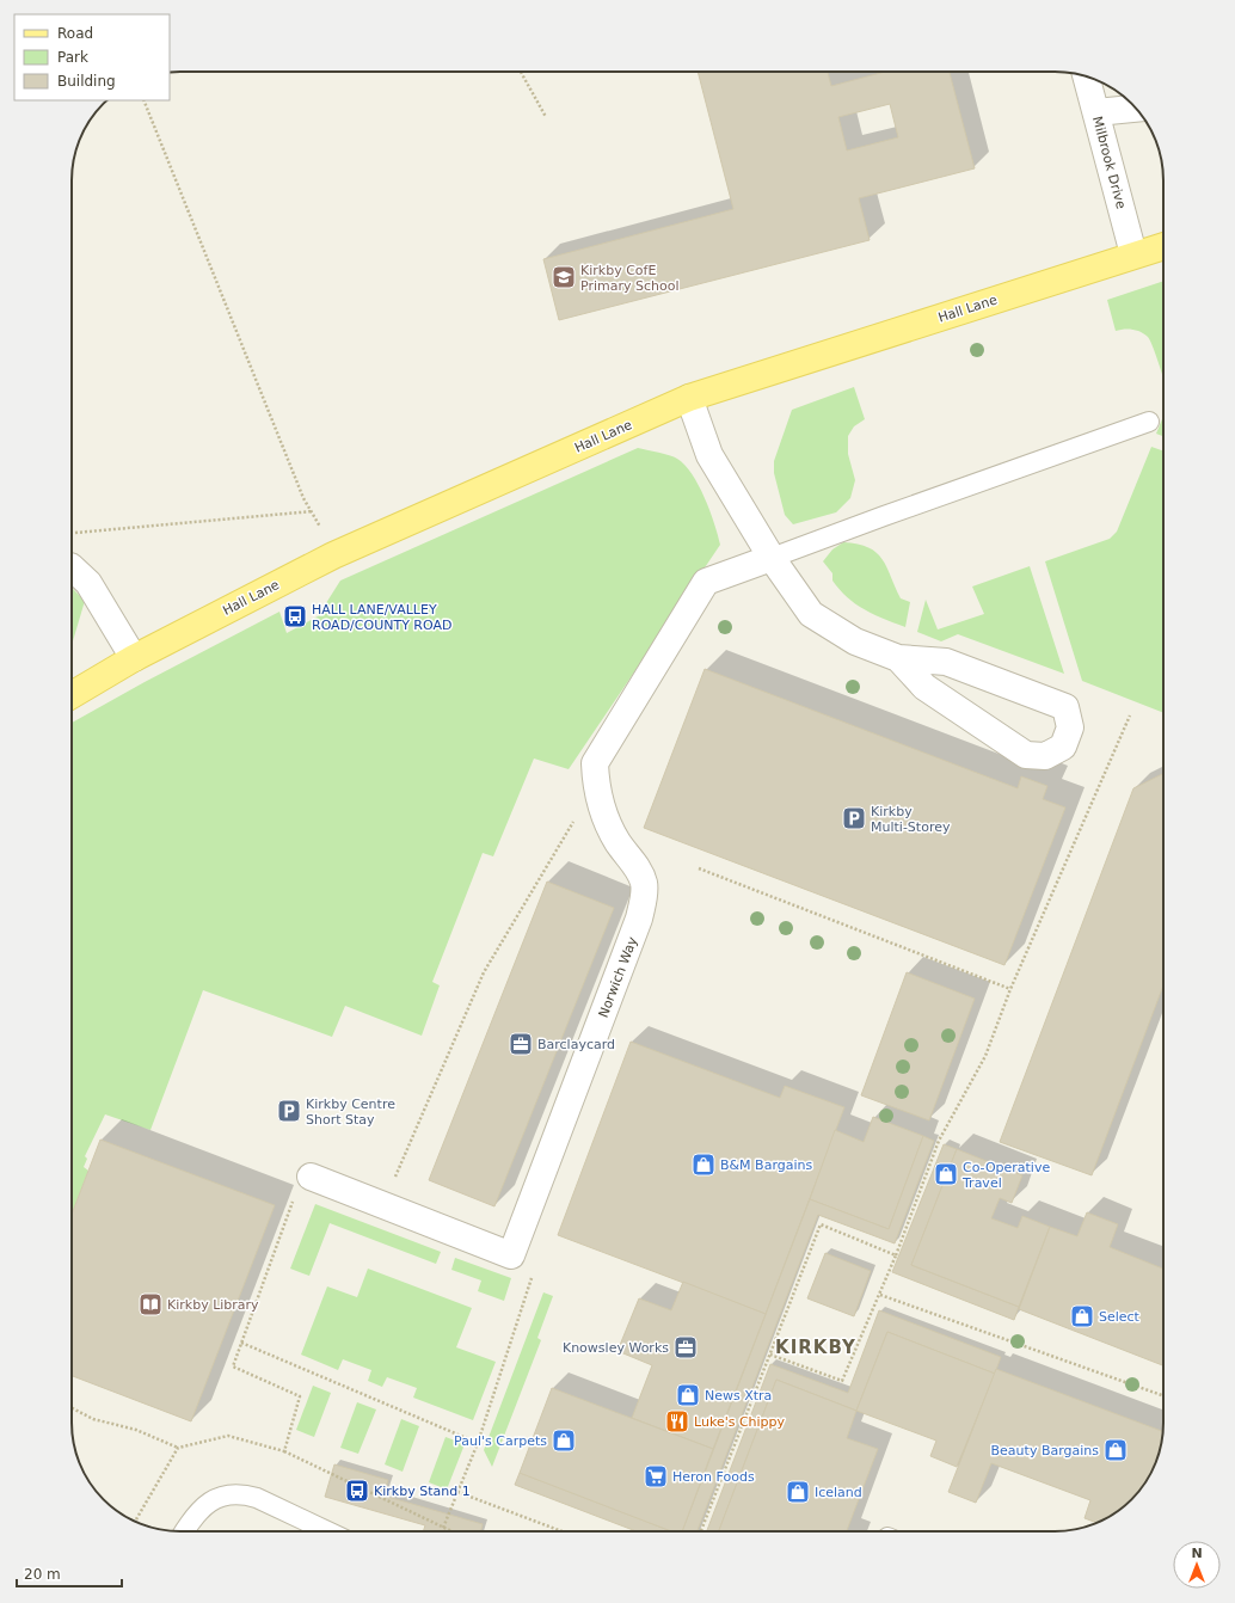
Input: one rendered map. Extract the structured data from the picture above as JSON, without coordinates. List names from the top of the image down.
{
  "streets": {
    "main road": ["Hall Lane"],
    "street": ["Milbrook Drive", "Norwich Way"]
  },
  "crossings": [
    ["Milbrook Drive", "Hall Lane"]
  ],
  "districts": ["KIRKBY"],
  "places": {
    "school or university": ["Kirkby CofE Primary School"],
    "bus stop": ["HALL LANE/VALLEY ROAD/COUNTY ROAD", "Kirkby Stand 1"],
    "parking": ["Kirkby Multi-Storey", "Kirkby Centre Short Stay"],
    "office": ["Barclaycard", "Knowsley Works"],
    "shop": [
      "B&M Bargains",
      "Co-Operative Travel",
      "Select",
      "News Xtra",
      "Paul's Carpets",
      "Beauty Bargains",
      "Iceland"
    ],
    "library": ["Kirkby Library"],
    "restaurant": ["Luke's Chippy"],
    "supermarket": ["Heron Foods"]
  },
  "legend": ["Road", "Park", "Building"],
  "scale_bar": "20 m",
  "north": "top"
}
